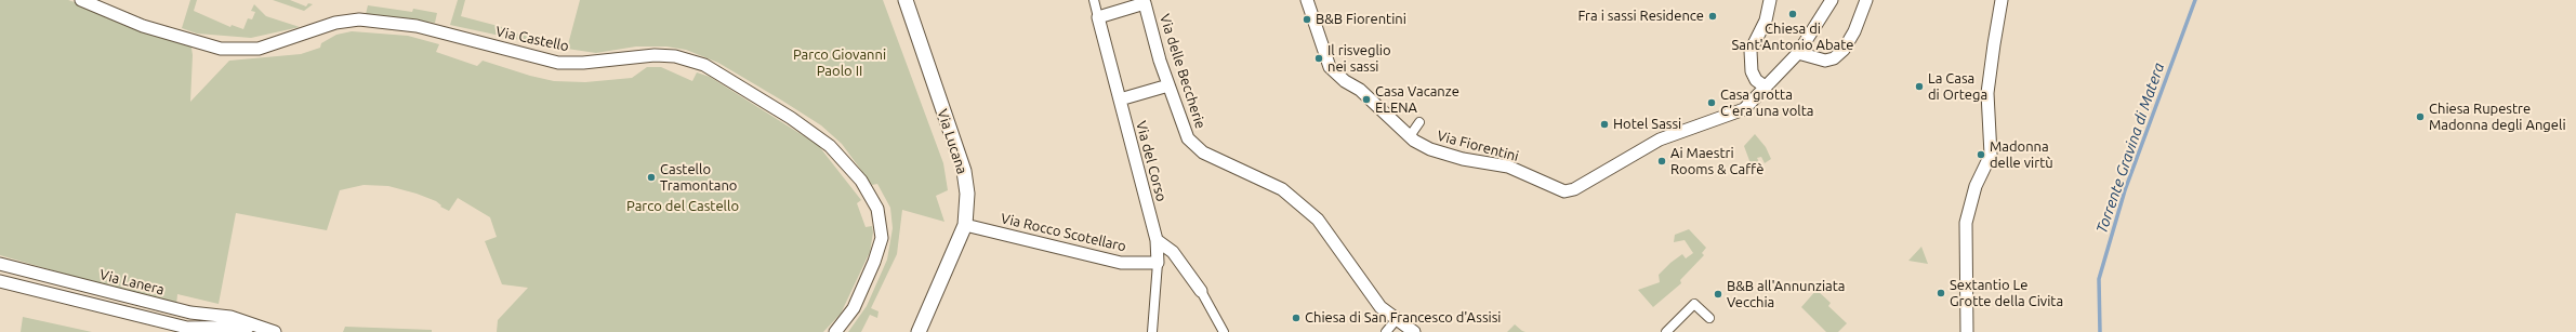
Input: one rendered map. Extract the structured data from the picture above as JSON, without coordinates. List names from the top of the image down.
{
  "streets": {
    "street": [
      "Via Castello",
      "Via delle Beccherie",
      "Via Lucana",
      "Via Fiorentini",
      "Via del Corso",
      "Via Rocco Scotellaro",
      "Via Lanera"
    ]
  },
  "crossings": [
    ["Via Lucana", "Via Rocco Scotellaro"],
    ["Via del Corso", "Via Rocco Scotellaro"]
  ],
  "water": ["Torrente Gravina di Matera"],
  "parks": ["Parco Giovanni Paolo II", "Parco del Castello"],
  "places": [
    "Chiesa di Sant'Antonio Abate",
    "Fra i sassi Residence",
    "B&B Fiorentini",
    "Il risveglio nei sassi",
    "La Casa di Ortega",
    "Casa Vacanze ELENA",
    "Casa grotta C’era una volta",
    "Chiesa Rupestre Madonna degli Angeli",
    "Hotel Sassi",
    "Madonna delle virtù",
    "Ai Maestri Rooms & Caffè",
    "Castello Tramontano",
    "Sextantio Le Grotte della Civita",
    "B&B all'Annunziata Vecchia",
    "Chiesa di San Francesco d'Assisi"
  ]
}
